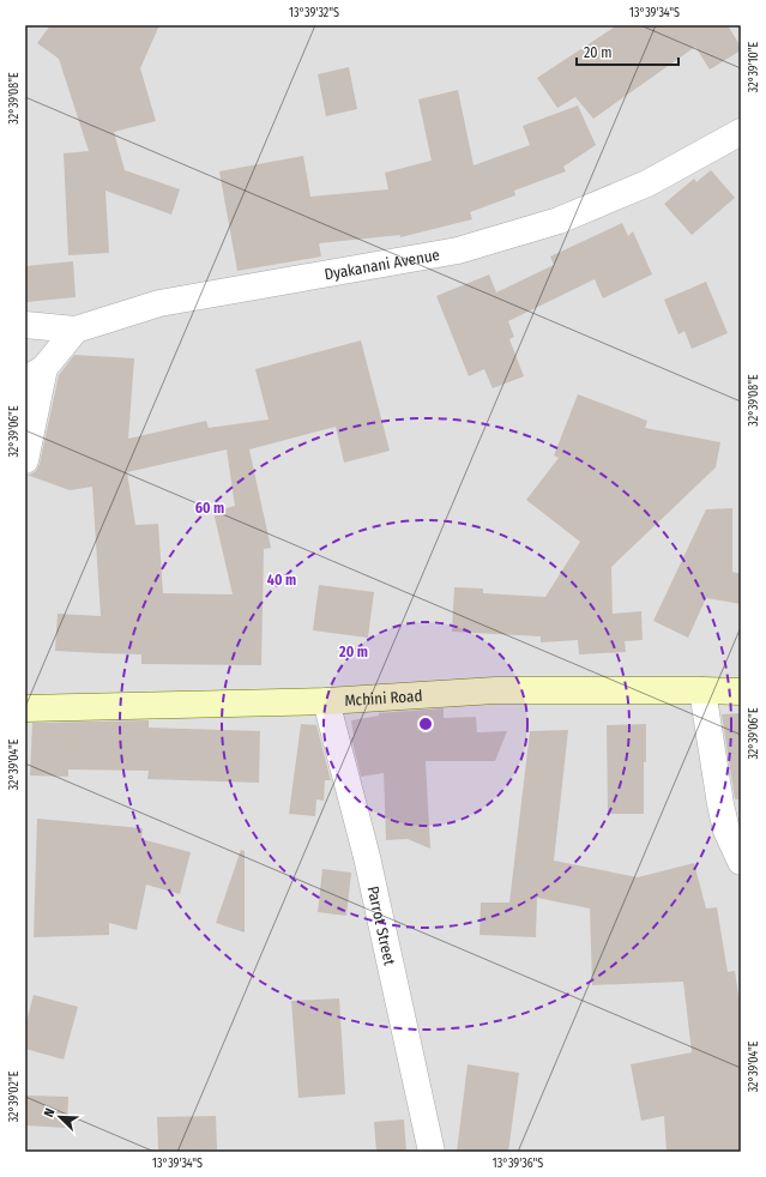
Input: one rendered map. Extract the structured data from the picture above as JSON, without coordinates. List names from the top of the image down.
{
  "streets": {
    "street": ["Dyakanani Avenue", "Mchini Road", "Parrot Street"]
  },
  "crossings": [
    ["Mchini Road", "Parrot Street"]
  ],
  "scale_bar": "20 m",
  "north": "top left",
  "coordinates": [
    "13°39'32\"S",
    "13°39'34\"S",
    "32°39'10\"E",
    "32°39'08\"E",
    "32°39'06\"E",
    "32°39'04\"E",
    "32°39'02\"E",
    "13°39'36\"S"
  ],
  "rings": ["60 m", "40 m", "20 m"]
}
